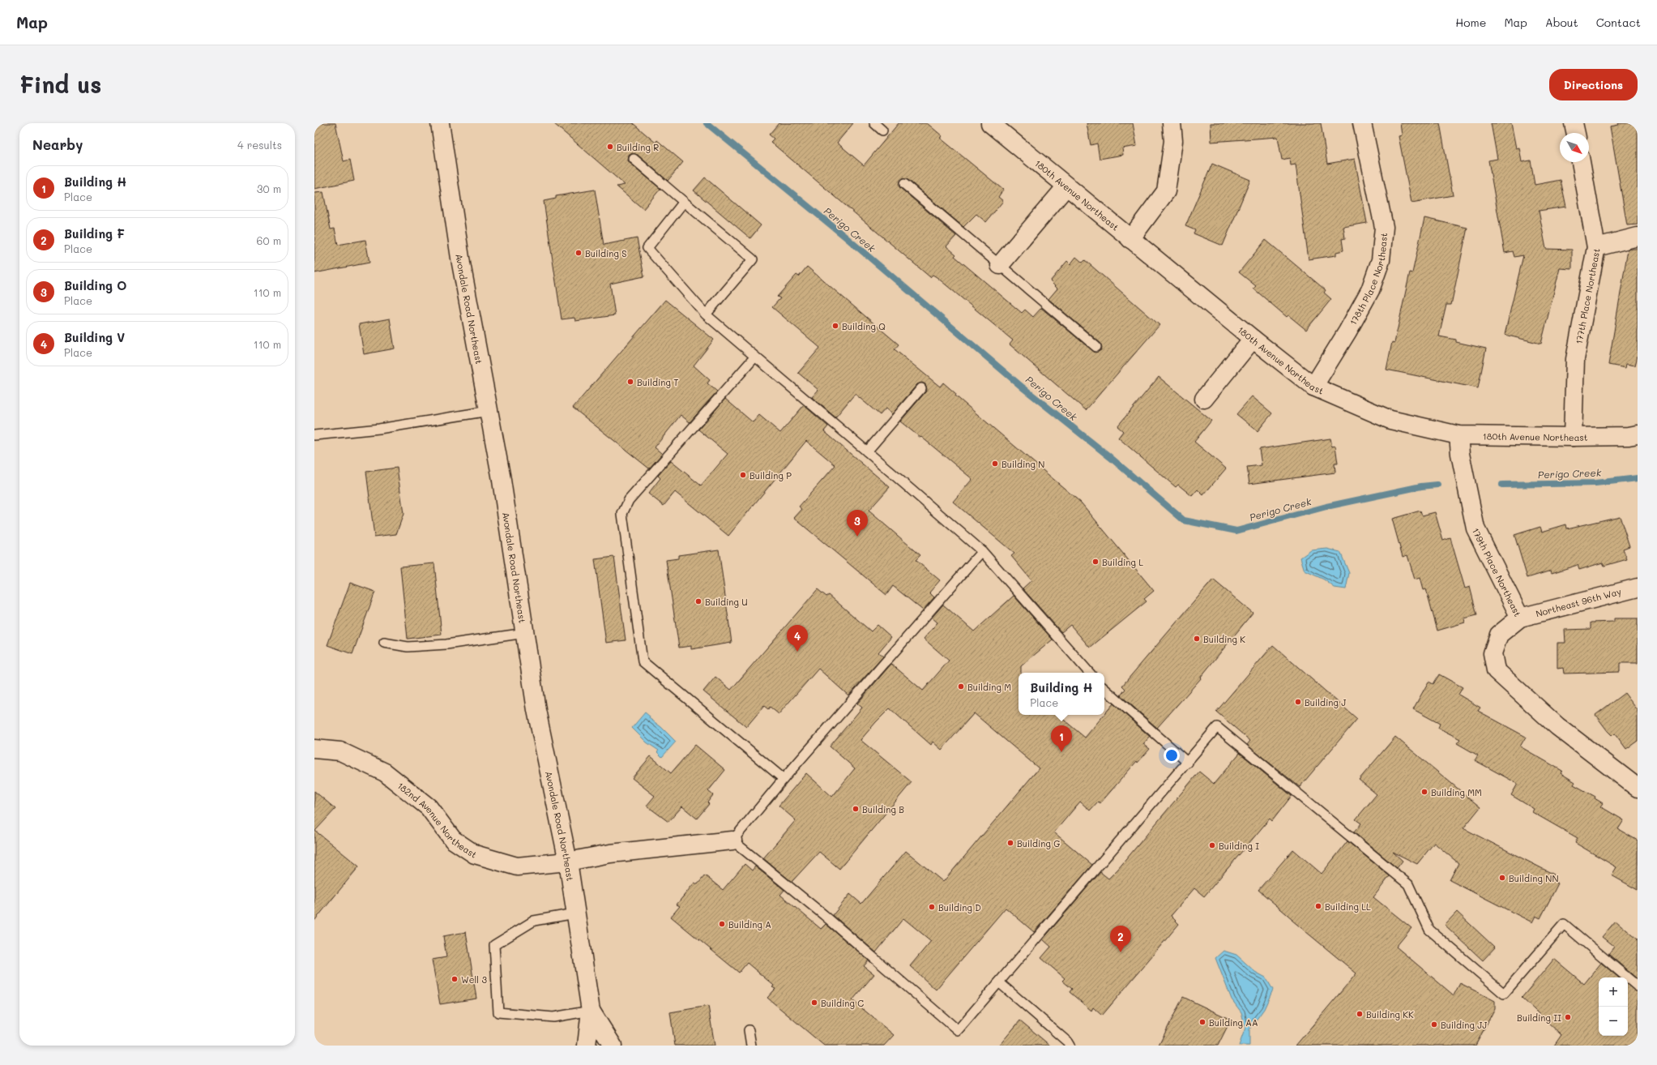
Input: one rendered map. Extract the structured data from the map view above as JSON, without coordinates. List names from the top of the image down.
{
  "streets": {
    "street": [
      "180th Avenue Northeast",
      "178th Place Northeast",
      "177th Place Northeast",
      "Avondale Road Northeast",
      "179th Place Northeast",
      "Northeast 96th Way",
      "182nd Avenue Northeast"
    ]
  },
  "crossings": [
    ["180th Avenue Northeast", "178th Place Northeast"],
    ["180th Avenue Northeast", "177th Place Northeast"],
    ["180th Avenue Northeast", "179th Place Northeast"],
    ["Avondale Road Northeast", "182nd Avenue Northeast"],
    ["179th Place Northeast", "Northeast 96th Way"]
  ],
  "water": ["Perigo Creek"],
  "places": [
    "Building R",
    "Building S",
    "Building Q",
    "Building T",
    "Building N",
    "Building P",
    "Building L",
    "Building U",
    "Building K",
    "Building M",
    "Building J",
    "Building MM",
    "Building B",
    "Building G",
    "Building I",
    "Building NN",
    "Building LL",
    "Building D",
    "Building A",
    "Well 3",
    "Building C",
    "Building KK",
    "Building II",
    "Building AA",
    "Building JJ"
  ],
  "north": "bottom right",
  "page": {
    "header": "Map",
    "nav": [
      "Home",
      "Map",
      "About",
      "Contact"
    ],
    "buttons": "Directions",
    "title": "Find us",
    "heading": ["Nearby", "4 results"],
    "list": [
      {
        "mark": "1",
        "name": "Building H",
        "note": "Place",
        "value": "30 m"
      },
      {
        "mark": "2",
        "name": "Building F",
        "note": "Place",
        "value": "60 m"
      },
      {
        "mark": "3",
        "name": "Building O",
        "note": "Place",
        "value": "110 m"
      },
      {
        "mark": "4",
        "name": "Building V",
        "note": "Place",
        "value": "110 m"
      }
    ],
    "pins": [
      "3",
      "4",
      "1",
      "2"
    ],
    "popup": ["Building H", "Place"],
    "map_buttons": ["+", "−"]
  }
}
